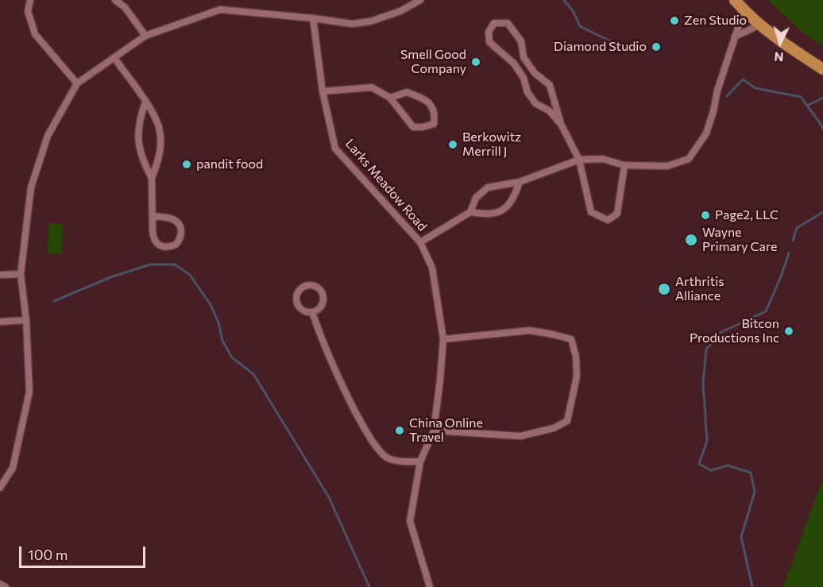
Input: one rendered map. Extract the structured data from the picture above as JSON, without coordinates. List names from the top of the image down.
{
  "streets": {
    "street": ["Larks Meadow Road"]
  },
  "places": [
    "Zen Studio",
    "Diamond Studio",
    "Smell Good Company",
    "Berkowitz Merrill J",
    "pandit food",
    "Page2, LLC",
    "Wayne Primary Care",
    "Arthritis Alliance",
    "Bitcon Productions Inc",
    "China Online Travel"
  ],
  "scale_bar": "100 m",
  "north": "bottom"
}
